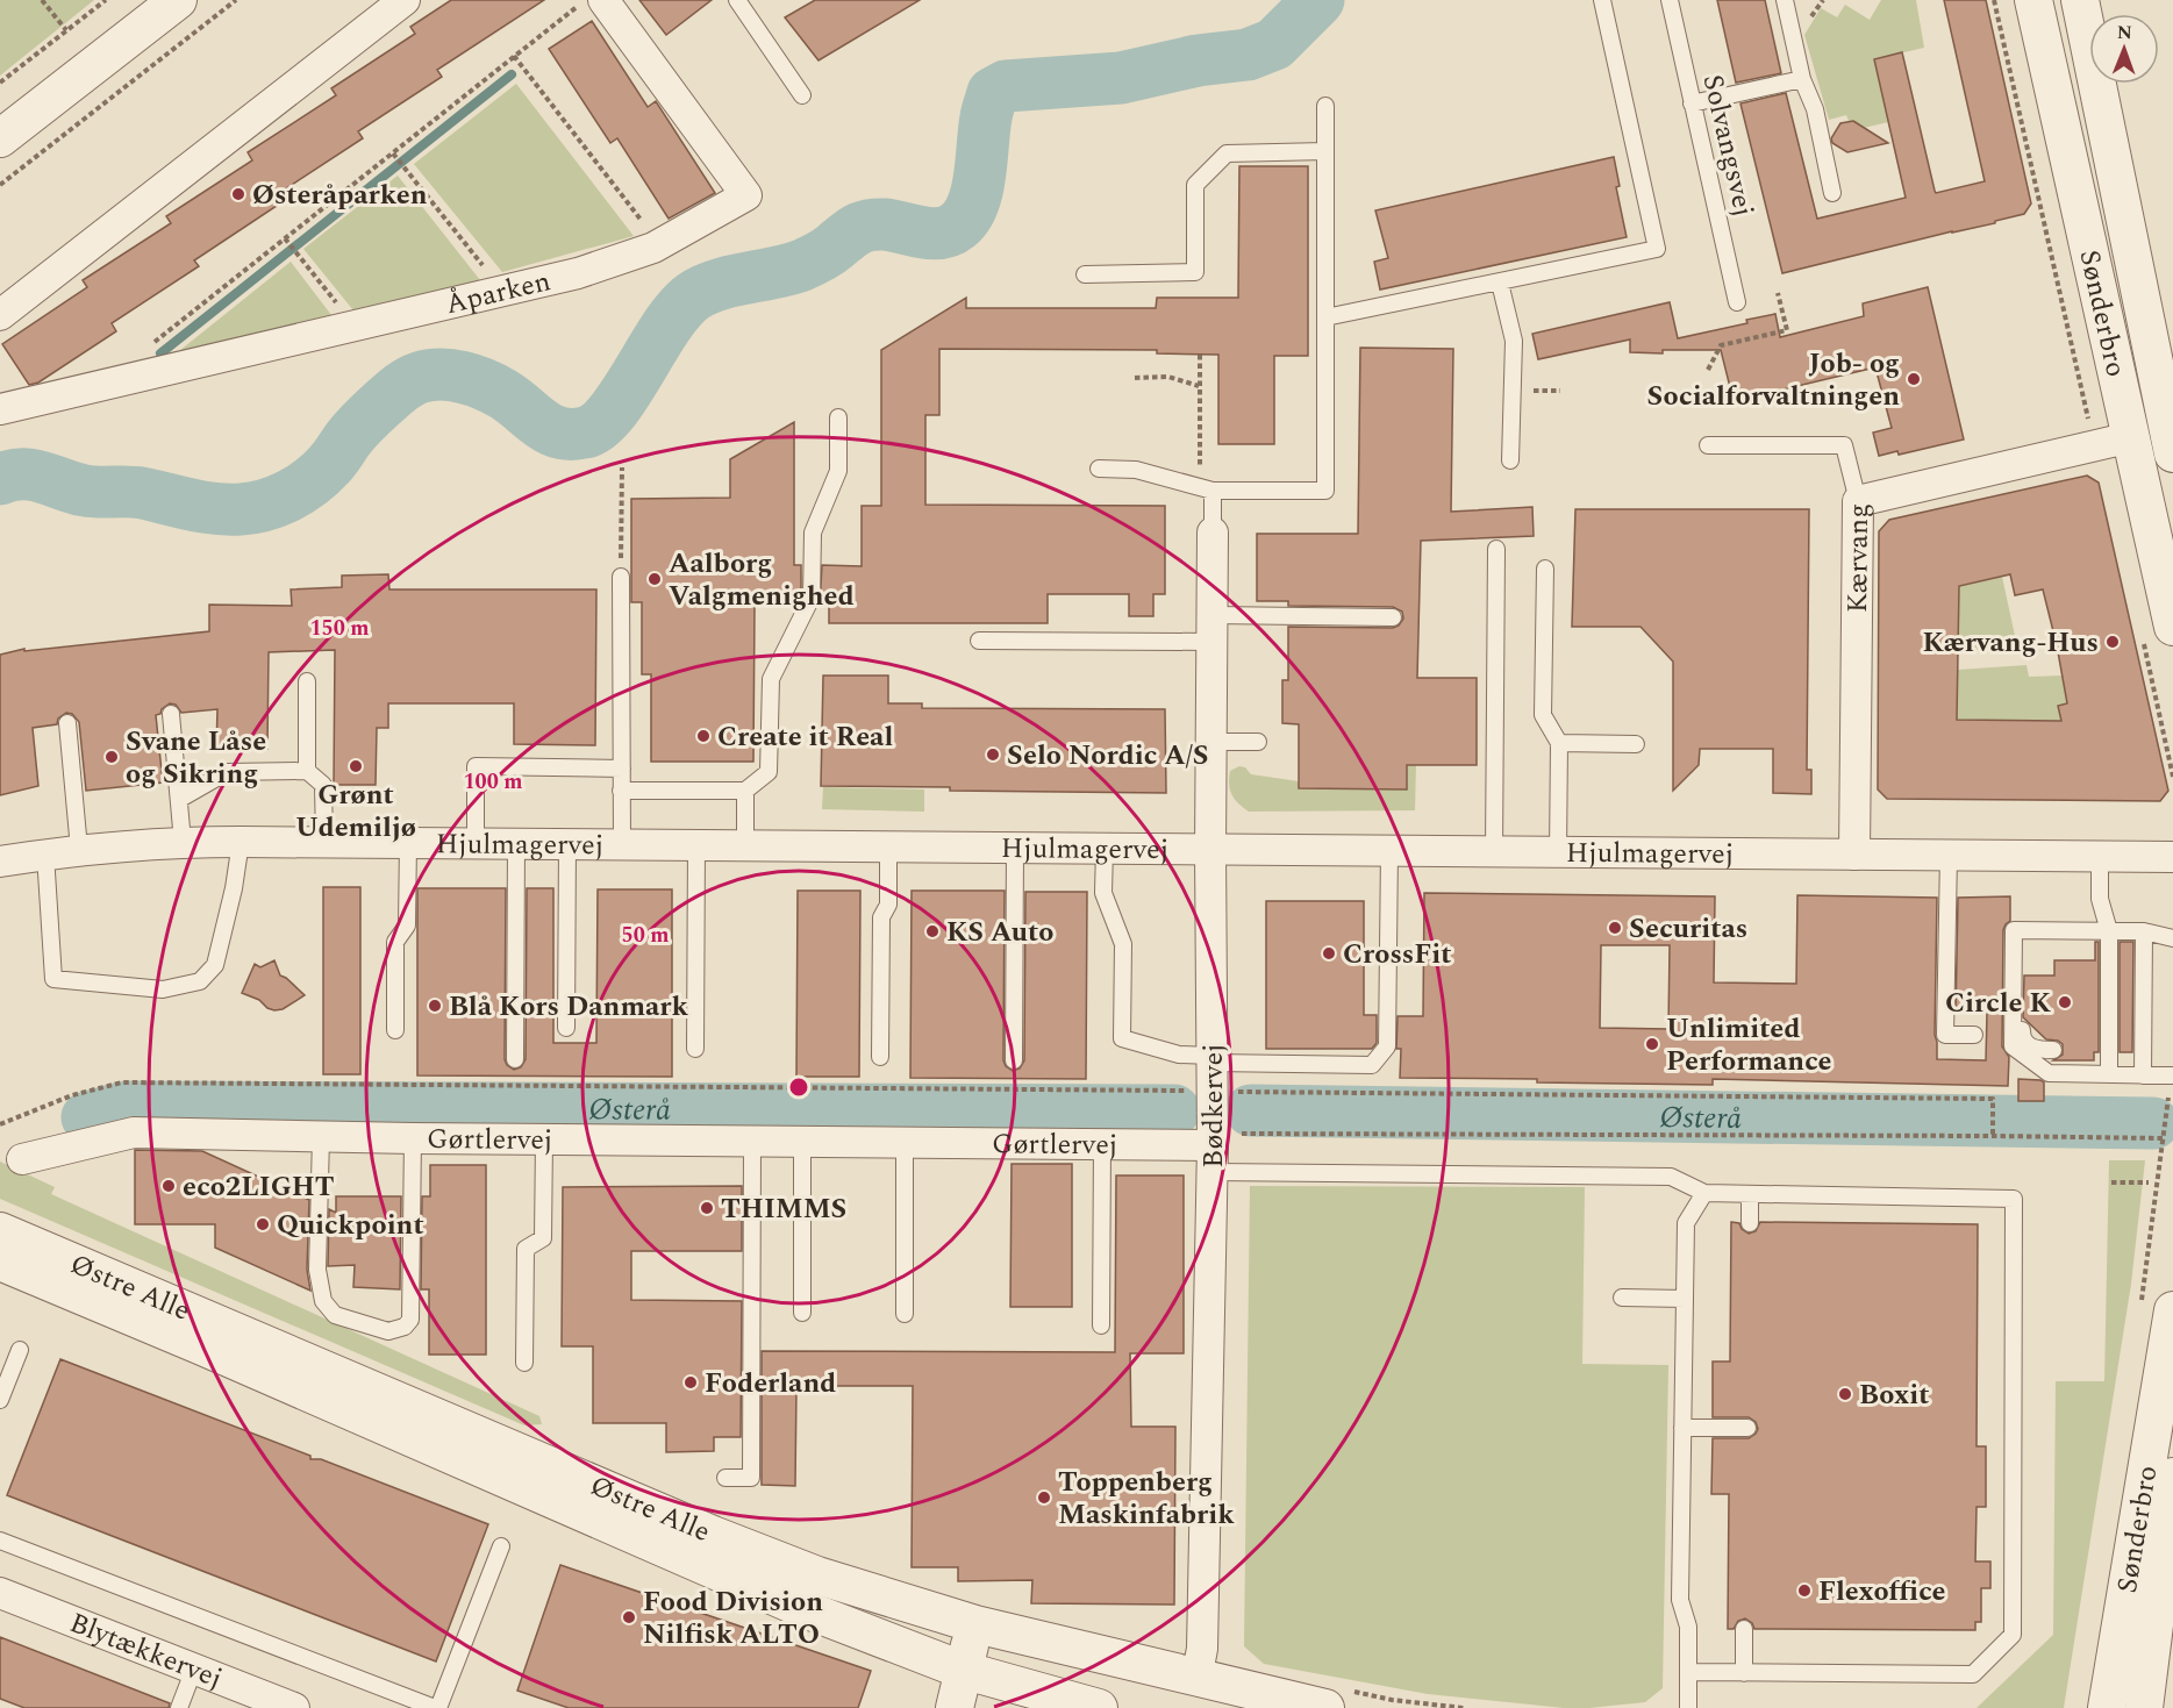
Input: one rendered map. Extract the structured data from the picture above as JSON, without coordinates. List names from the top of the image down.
{
  "streets": {
    "street": [
      "Åparken",
      "Sønderbro",
      "Kærvang",
      "Hjulmagervej",
      "Bødkervej",
      "Gørtlervej",
      "Østre Alle",
      "Blytækkervej"
    ],
    "lane": ["Solvangsvej"]
  },
  "crossings": [
    ["Sønderbro", "Kærvang"],
    ["Kærvang", "Hjulmagervej"],
    ["Hjulmagervej", "Bødkervej"],
    ["Bødkervej", "Gørtlervej"],
    ["Bødkervej", "Østre Alle"]
  ],
  "water": ["Østerå"],
  "places": [
    "Østeråparken",
    "Job- og Socialforvaltningen",
    "Aalborg Valgmenighed",
    "Kærvang-Hus",
    "Create it Real",
    "Selo Nordic A/S",
    "Svane Låse og Sikring",
    "Grønt Udemiljø",
    "Securitas",
    "KS Auto",
    "CrossFit",
    "Circle K",
    "Blå Kors Danmark",
    "Unlimited Performance",
    "eco2LIGHT",
    "THIMMS",
    "Quickpoint",
    "Foderland",
    "Boxit",
    "Toppenberg Maskinfabrik",
    "Flexoffice",
    "Food Division Nilfisk ALTO"
  ],
  "north": "top",
  "rings": ["150 m", "100 m", "50 m"]
}
